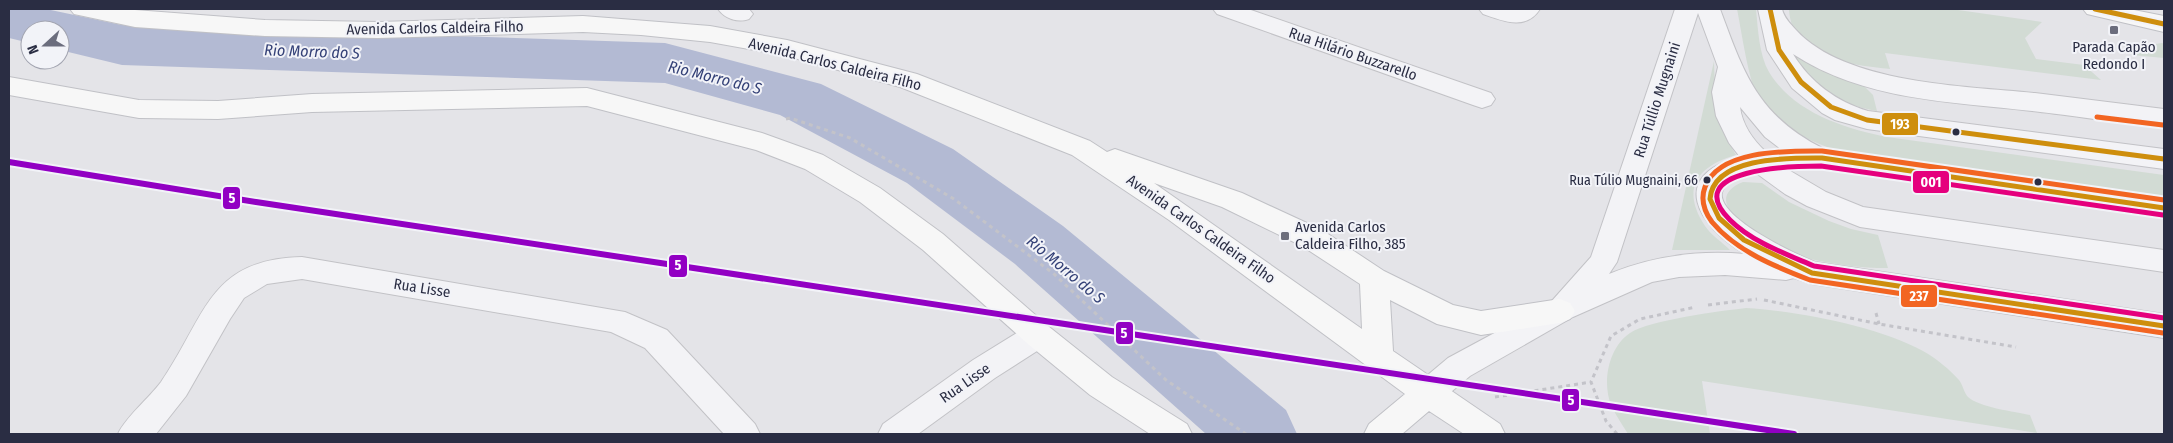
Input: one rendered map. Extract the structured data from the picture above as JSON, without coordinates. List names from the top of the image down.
{
  "streets": {
    "main road": ["Avenida Carlos Caldeira Filho", "Rua Túllio Mugnaini"],
    "street": ["Rua Hilário Buzzarello", "Rua Lisse"]
  },
  "crossings": [
    ["Avenida Carlos Caldeira Filho", "Rua Túllio Mugnaini"]
  ],
  "water": ["Rio Morro do S"],
  "places": {
    "transit": ["Parada Capão Redondo I", "Avenida Carlos Caldeira Filho, 385"],
    "other": ["Rua Túlio Mugnaini, 66"]
  },
  "lines": [
    "transit line 193",
    "transit line 237",
    "transit line 5",
    "transit line 001"
  ],
  "north": "left"
}
